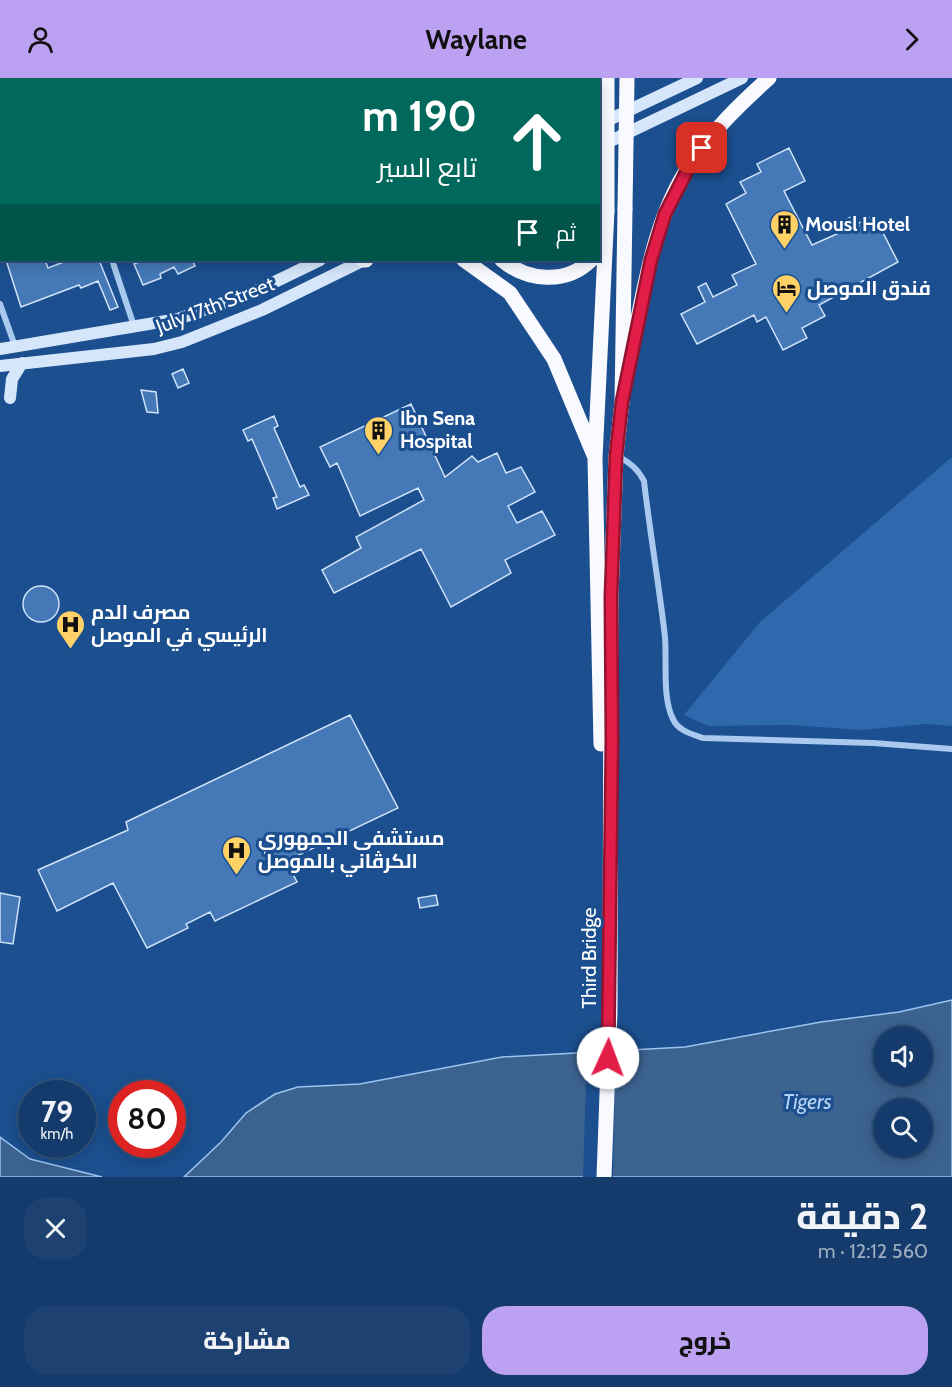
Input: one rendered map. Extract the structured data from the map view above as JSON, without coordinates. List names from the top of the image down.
{
  "streets": {
    "highway": ["Third Bridge"],
    "main road": ["July 17th Street"]
  },
  "water": ["Tigers"],
  "places": {
    "building": ["Mousl Hotel", "Ibn Sena Hospital"],
    "hotel": ["فندق الموصل"],
    "hospital": ["مصرف الدم الرئيسي في الموصل", "مستشفى الجمهوري الكرڤاني بالموصل"]
  },
  "page": {
    "header": "Waylane",
    "turn": ["190 m", "تابع السير"],
    "then": "ثم",
    "speed": "79 km/h",
    "limit": "80",
    "heading": ["2 دقيقة", "560 m · 12:12"],
    "buttons": ["خروج", "مشاركة"]
  }
}
